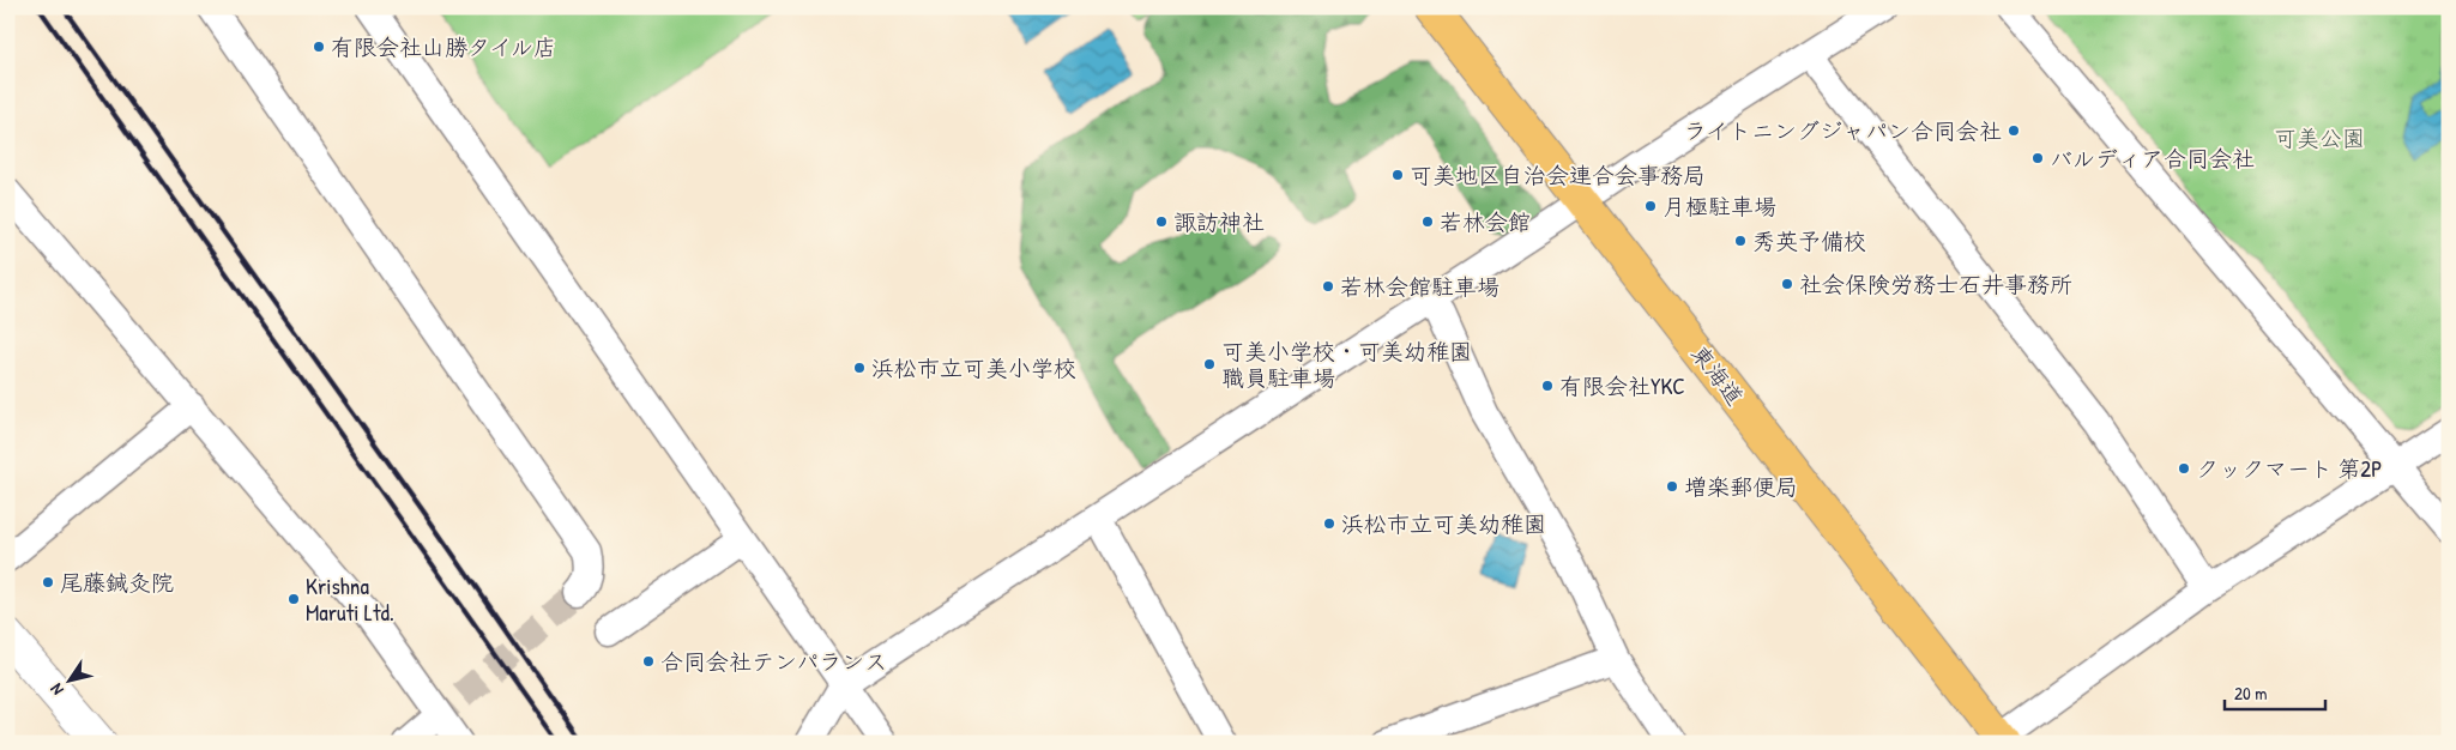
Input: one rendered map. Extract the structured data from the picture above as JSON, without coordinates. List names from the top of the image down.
{
  "streets": {
    "highway": ["東海道"]
  },
  "parks": ["可美公園"],
  "places": [
    "有限会社山勝タイル店",
    "ライトニングジャパン合同会社",
    "バルディア合同会社",
    "可美地区自治会連合会事務局",
    "月極駐車場",
    "諏訪神社",
    "若林会館",
    "秀英予備校",
    "社会保険労務士石井事務所",
    "若林会館駐車場",
    "可美小学校・可美幼稚園 職員駐車場",
    "浜松市立可美小学校",
    "有限会社YKC",
    "クックマート 第2P",
    "増楽郵便局",
    "浜松市立可美幼稚園",
    "尾藤鍼灸院",
    "Krishna Maruti Ltd.",
    "合同会社テンパランス"
  ],
  "scale_bar": "20 m",
  "north": "bottom left"
}
